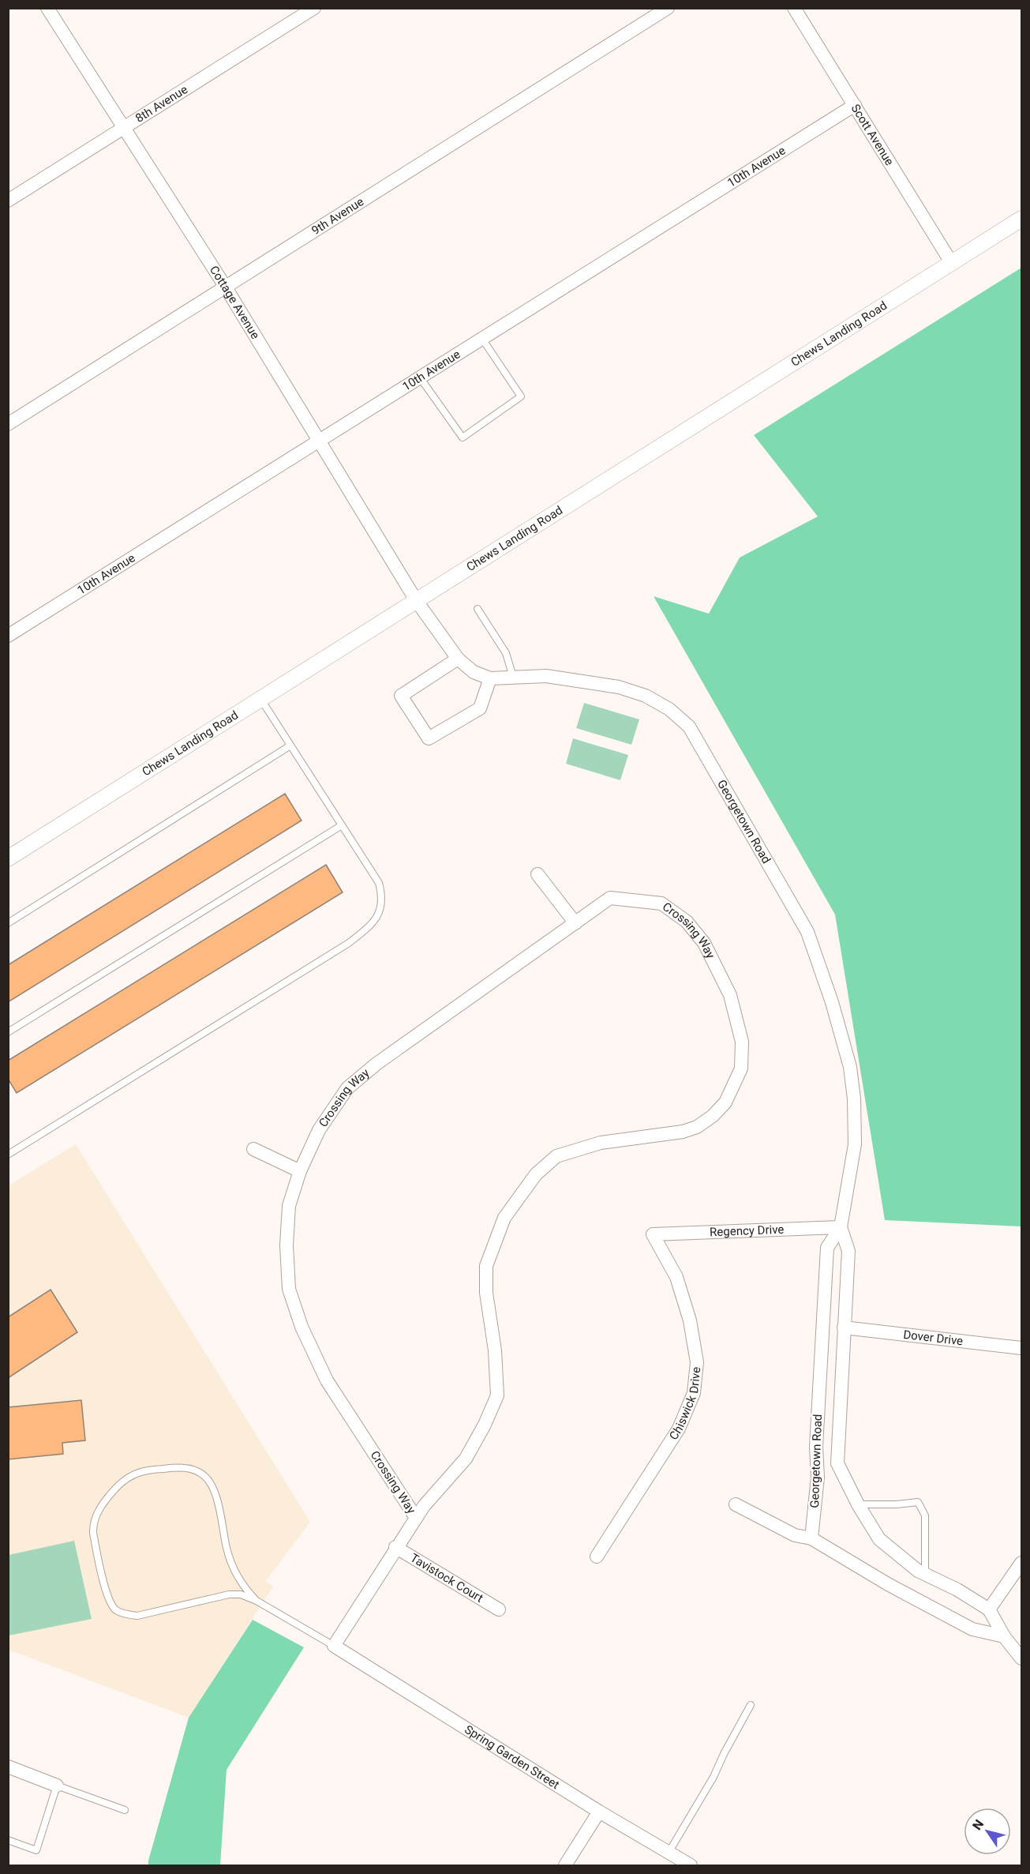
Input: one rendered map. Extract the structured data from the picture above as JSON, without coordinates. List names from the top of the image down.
{
  "streets": {
    "street": [
      "8th Avenue",
      "Scott Avenue",
      "10th Avenue",
      "9th Avenue",
      "Cottage Avenue",
      "Chews Landing Road",
      "Georgetown Road",
      "Crossing Way",
      "Regency Drive",
      "Dover Drive",
      "Chiswick Drive",
      "Tavistock Court",
      "Spring Garden Street"
    ]
  },
  "crossings": [
    ["8th Avenue", "Cottage Avenue"],
    ["Scott Avenue", "10th Avenue"],
    ["Scott Avenue", "Chews Landing Road"],
    ["10th Avenue", "Cottage Avenue"],
    ["9th Avenue", "Cottage Avenue"],
    ["Cottage Avenue", "Chews Landing Road"],
    ["Cottage Avenue", "Georgetown Road"],
    ["Chews Landing Road", "Georgetown Road"],
    ["Georgetown Road", "Regency Drive"],
    ["Georgetown Road", "Dover Drive"],
    ["Crossing Way", "Tavistock Court"],
    ["Crossing Way", "Spring Garden Street"],
    ["Regency Drive", "Chiswick Drive"]
  ],
  "north": "top left"
}
